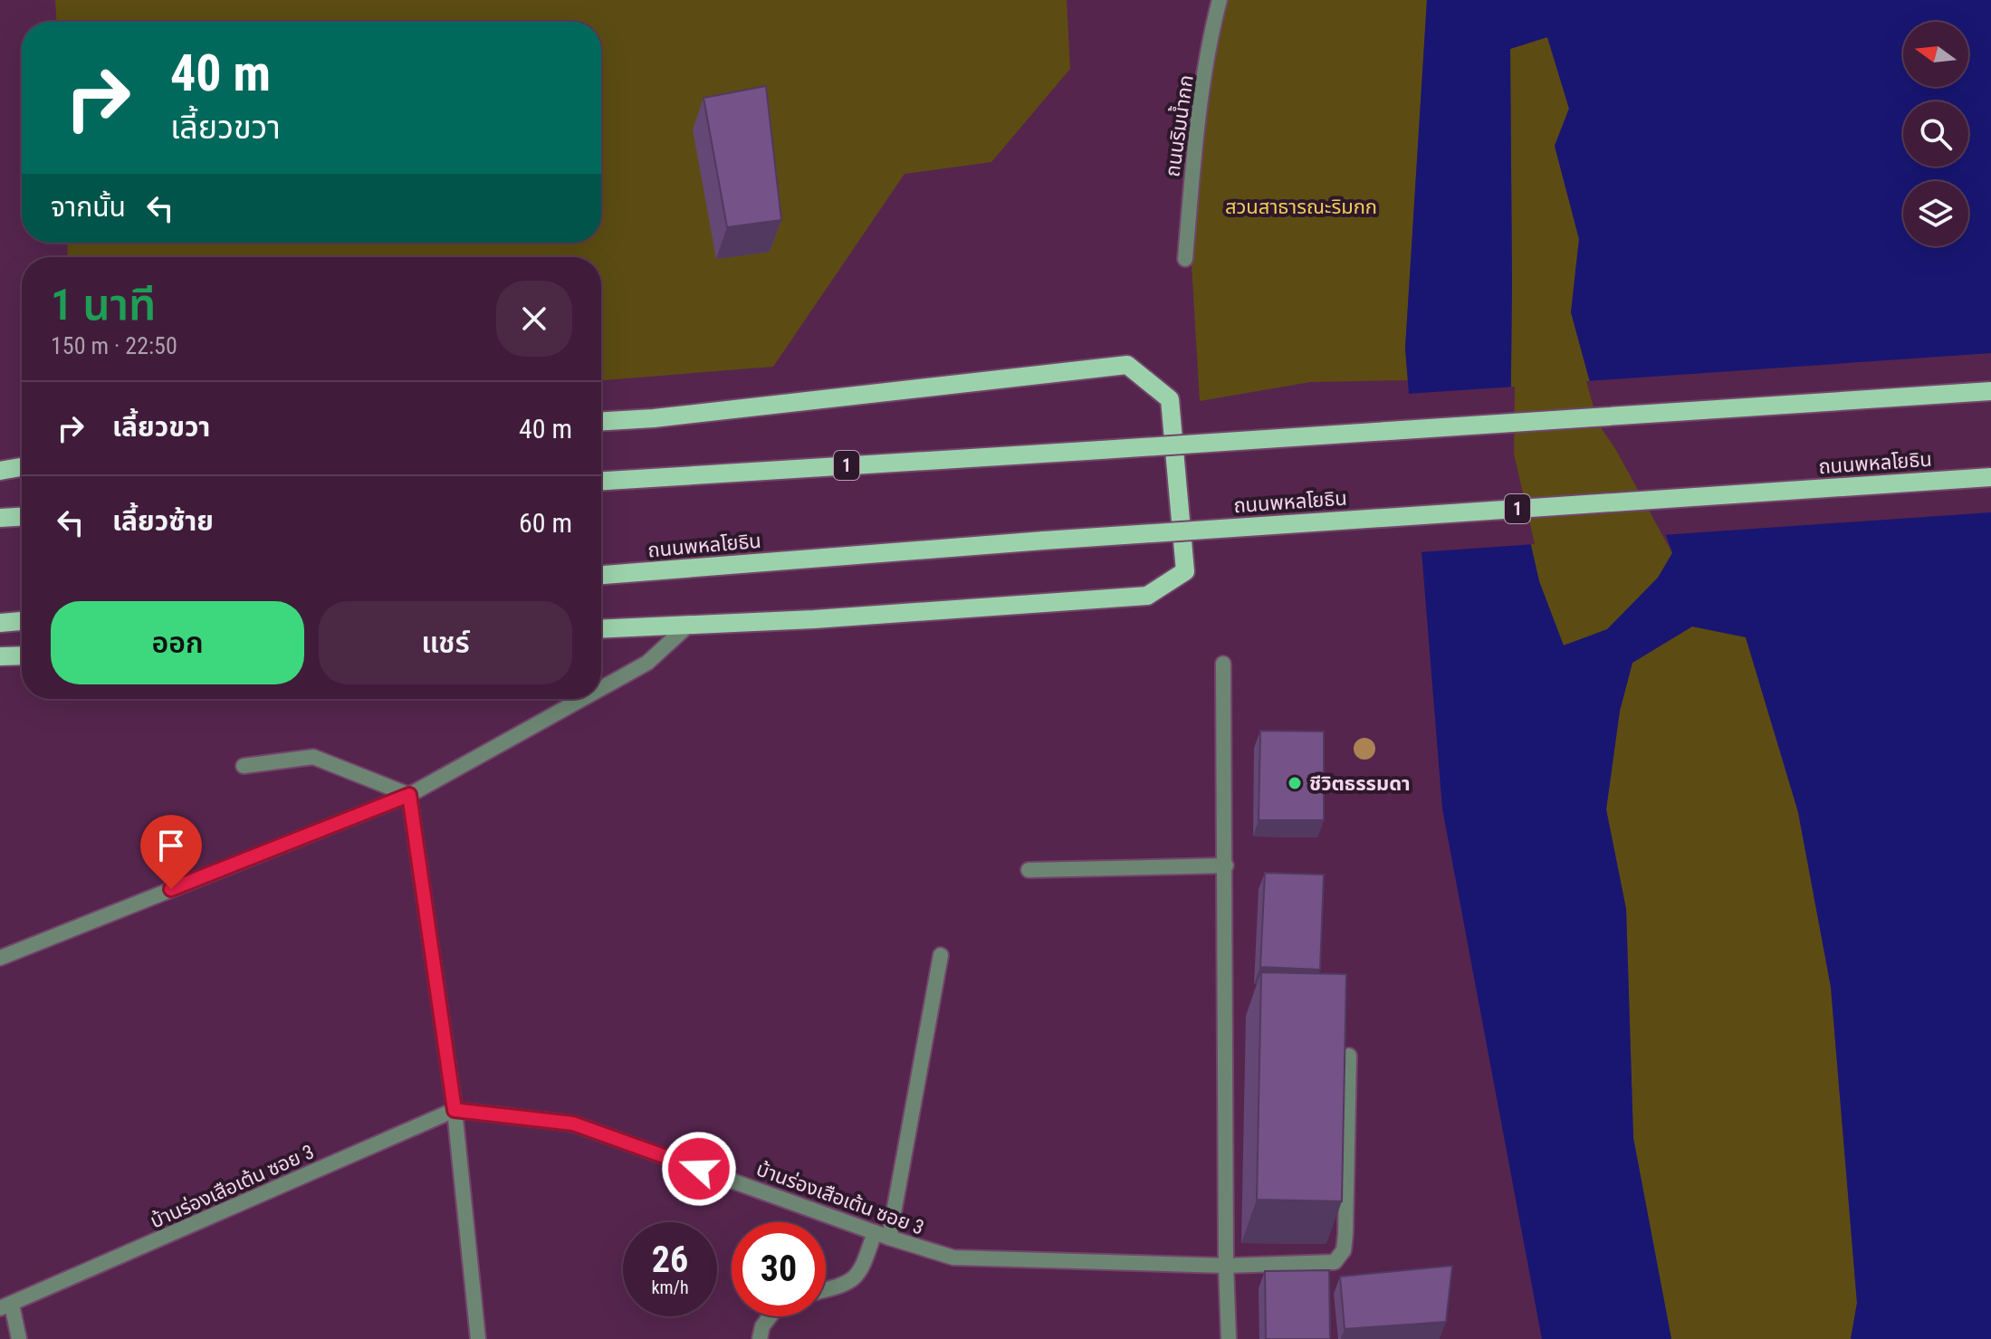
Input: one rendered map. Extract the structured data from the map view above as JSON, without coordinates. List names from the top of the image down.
{
  "streets": {
    "main road": ["ถนนพหลโยธิน", "1"],
    "street": ["ถนนริมน้ำกก", "บ้านร่องเสือเต้น ซอย 3"]
  },
  "parks": ["สวนสาธารณะริมกก"],
  "places": ["ชีวิตธรรมดา"],
  "north": "left",
  "page": {
    "turn": ["40 m", "เลี้ยวขวา"],
    "then": "จากนั้น",
    "heading": ["1 นาที", "150 m · 22:50"],
    "list": [
      {
        "name": "เลี้ยวขวา",
        "value": "40 m"
      },
      {
        "name": "เลี้ยวซ้าย",
        "value": "60 m"
      }
    ],
    "buttons": ["ออก", "แชร์"],
    "speed": "26 km/h",
    "limit": "30"
  }
}
